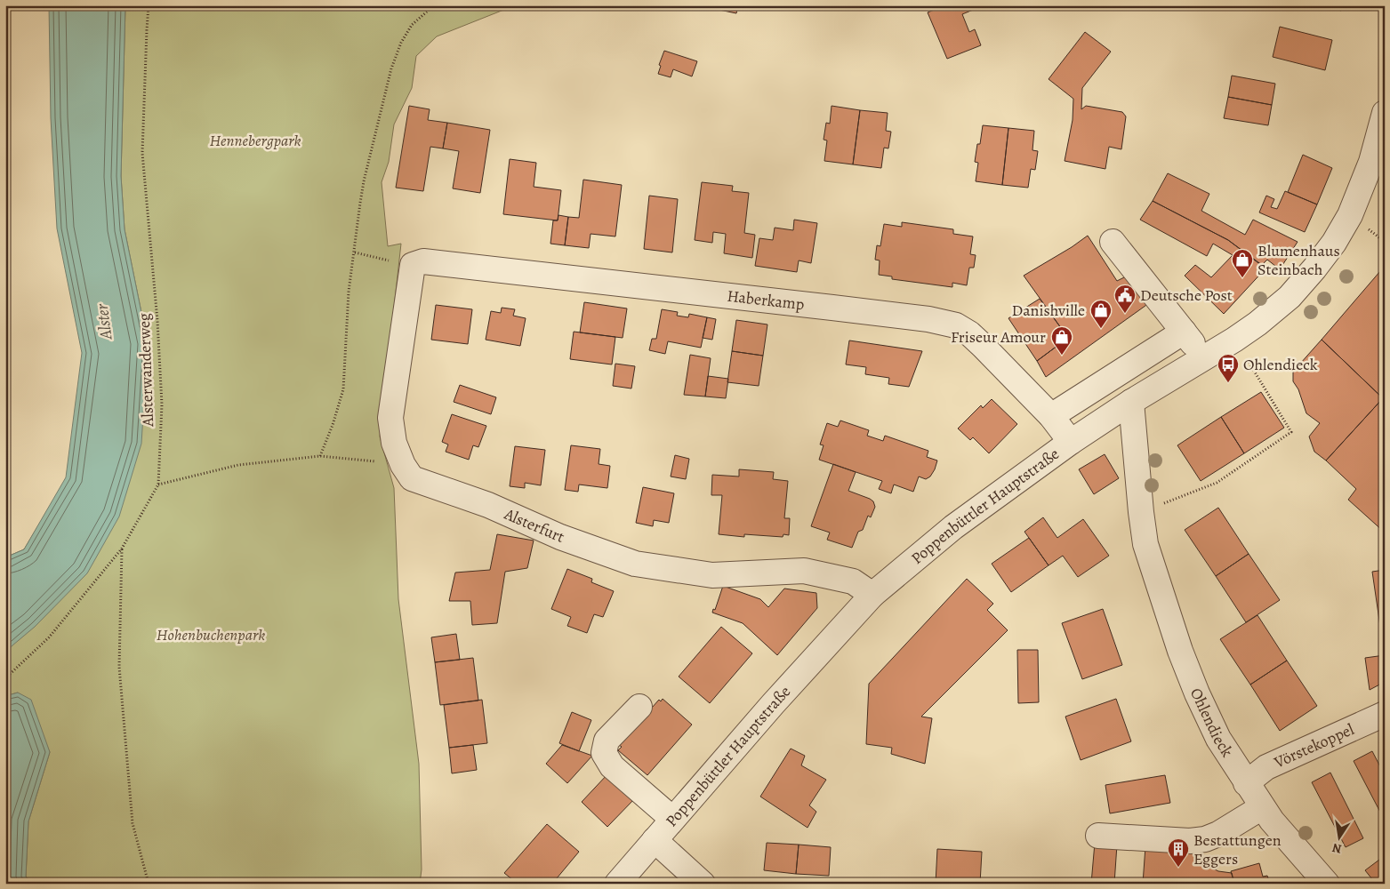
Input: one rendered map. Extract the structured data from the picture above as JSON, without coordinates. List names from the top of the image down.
{
  "streets": {
    "street": [
      "Haberkamp",
      "Poppenbüttler Hauptstraße",
      "Alsterfurt",
      "Ohlendieck",
      "Vörstekoppel"
    ],
    "path": ["Alsterwanderweg"]
  },
  "crossings": [
    ["Haberkamp", "Poppenbüttler Hauptstraße"],
    ["Haberkamp", "Alsterfurt"],
    ["Poppenbüttler Hauptstraße", "Alsterfurt"],
    ["Poppenbüttler Hauptstraße", "Ohlendieck"],
    ["Ohlendieck", "Vörstekoppel"]
  ],
  "water": ["Alster"],
  "parks": ["Hennebergpark", "Hohenbuchenpark"],
  "places": {
    "shop": ["Blumenhaus Steinbach", "Danishville", "Friseur Amour"],
    "public building": ["Deutsche Post"],
    "bus stop": ["Ohlendieck"],
    "building": ["Bestattungen Eggers"]
  },
  "north": "bottom"
}
